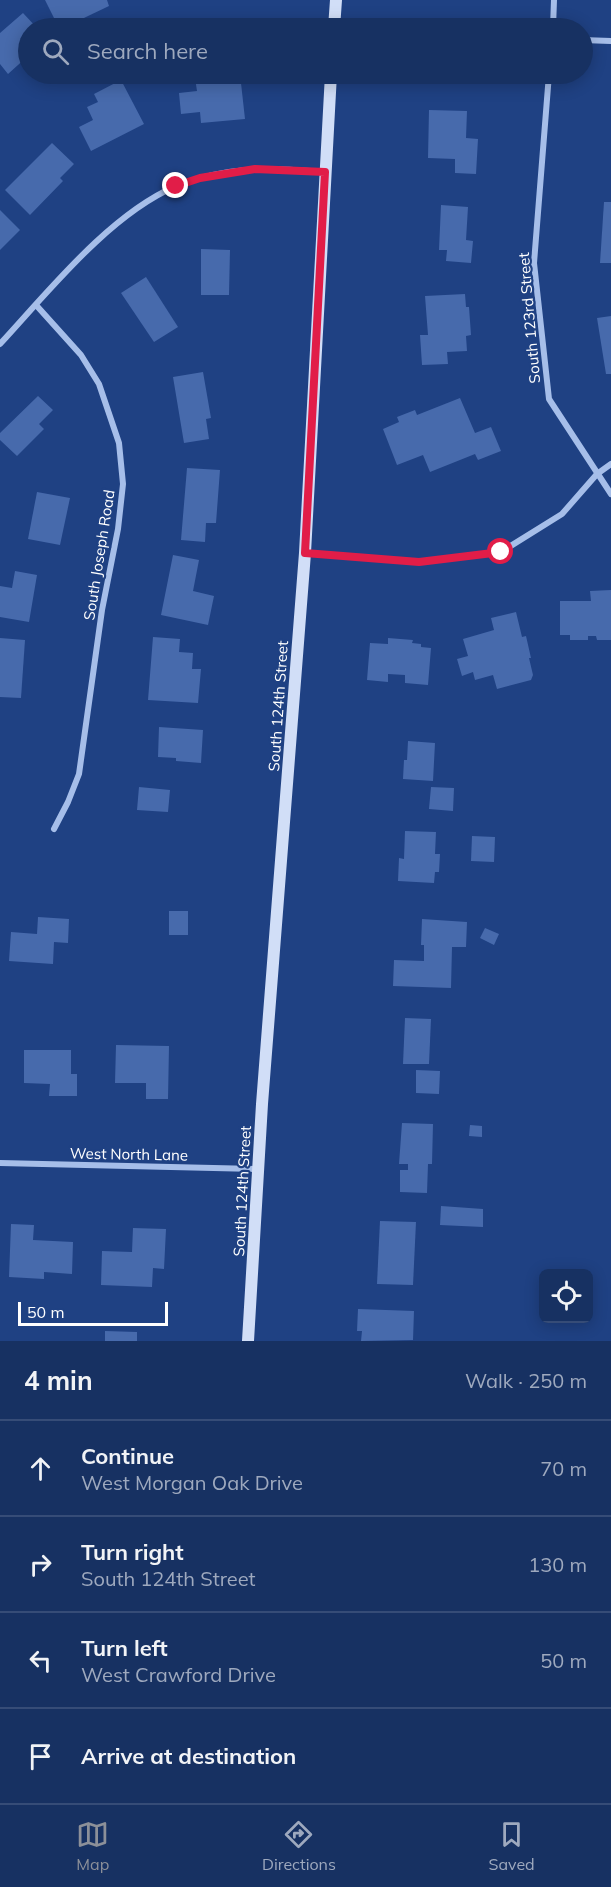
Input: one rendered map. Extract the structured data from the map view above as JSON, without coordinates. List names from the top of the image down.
{
  "streets": {
    "street": [
      "South 123rd Street",
      "South Joseph Road",
      "South 124th Street",
      "West North Lane"
    ]
  },
  "crossings": [
    ["South 124th Street", "West North Lane"]
  ],
  "scale_bar": "50 m",
  "page": {
    "search": "Search here",
    "scale": "50 m",
    "heading": ["4 min", "Walk · 250 m"],
    "list": [
      ["Continue", "West Morgan Oak Drive", "70 m"],
      ["Turn right", "South 124th Street", "130 m"],
      ["Turn left", "West Crawford Drive", "50 m"],
      "Arrive at destination"
    ],
    "nav": ["Map", "Directions", "Saved"]
  }
}
